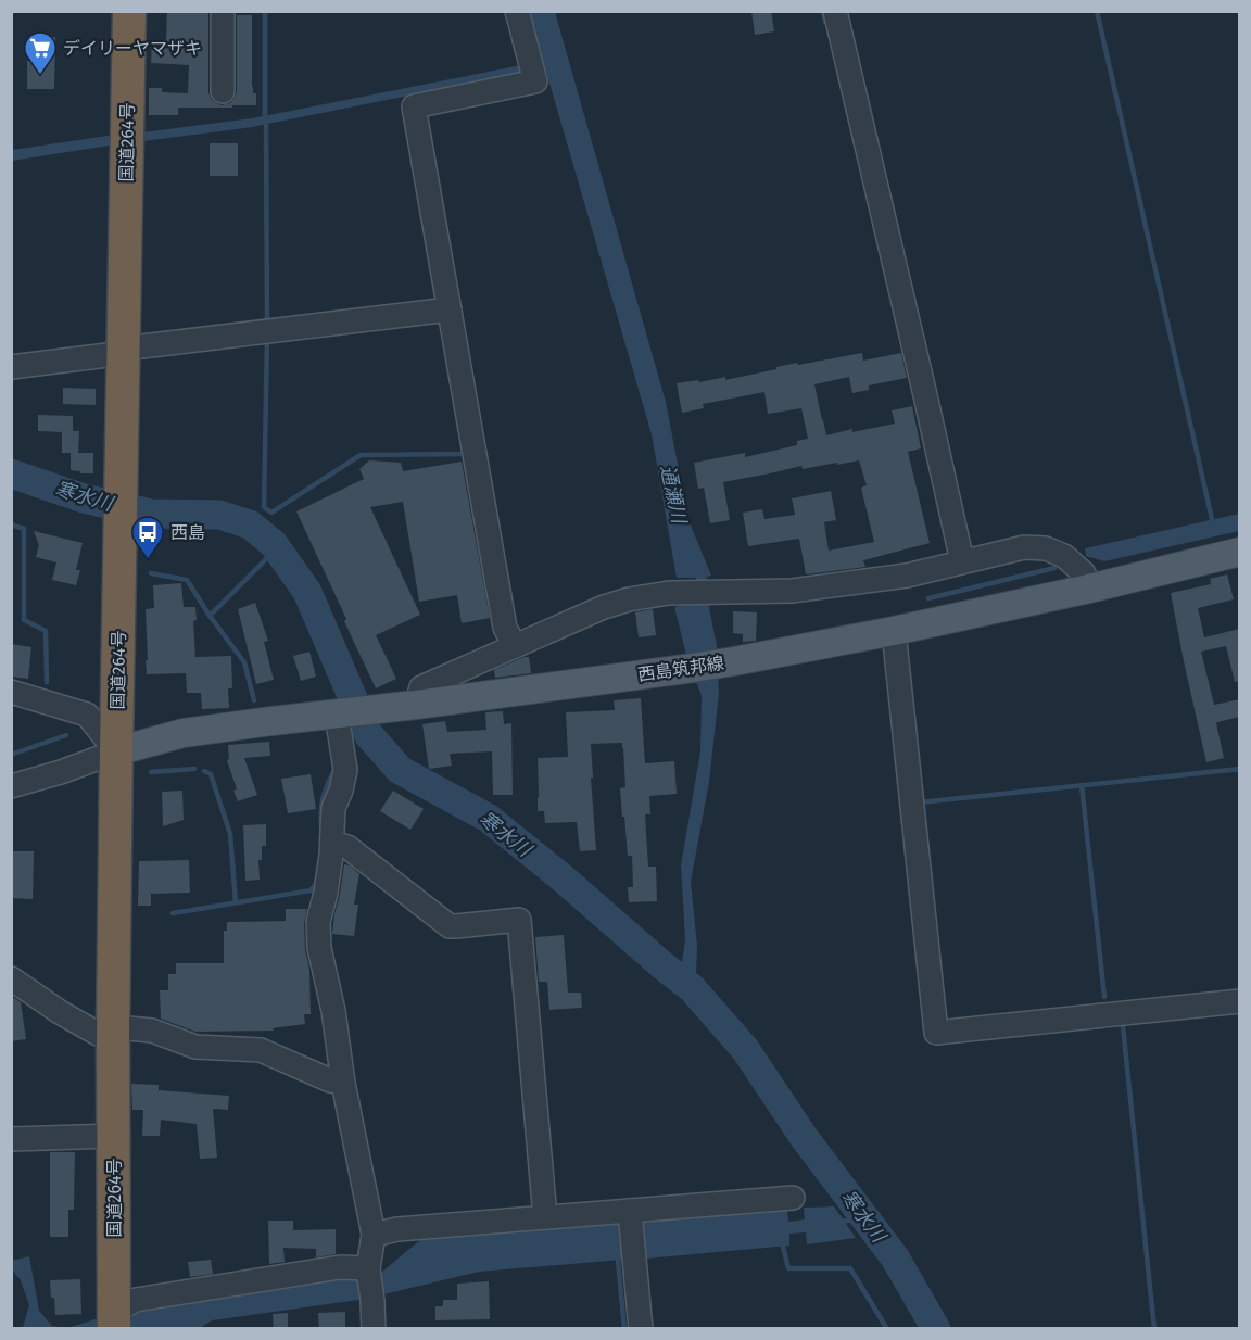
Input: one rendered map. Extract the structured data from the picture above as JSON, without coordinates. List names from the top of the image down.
{
  "streets": {
    "highway": ["国道264号"],
    "main road": ["西島筑邦線"]
  },
  "crossings": [
    ["国道264号", "西島筑邦線"]
  ],
  "water": ["通瀬川", "寒水川"],
  "places": {
    "supermarket": ["デイリーヤマザキ"],
    "bus stop": ["西島"]
  }
}
